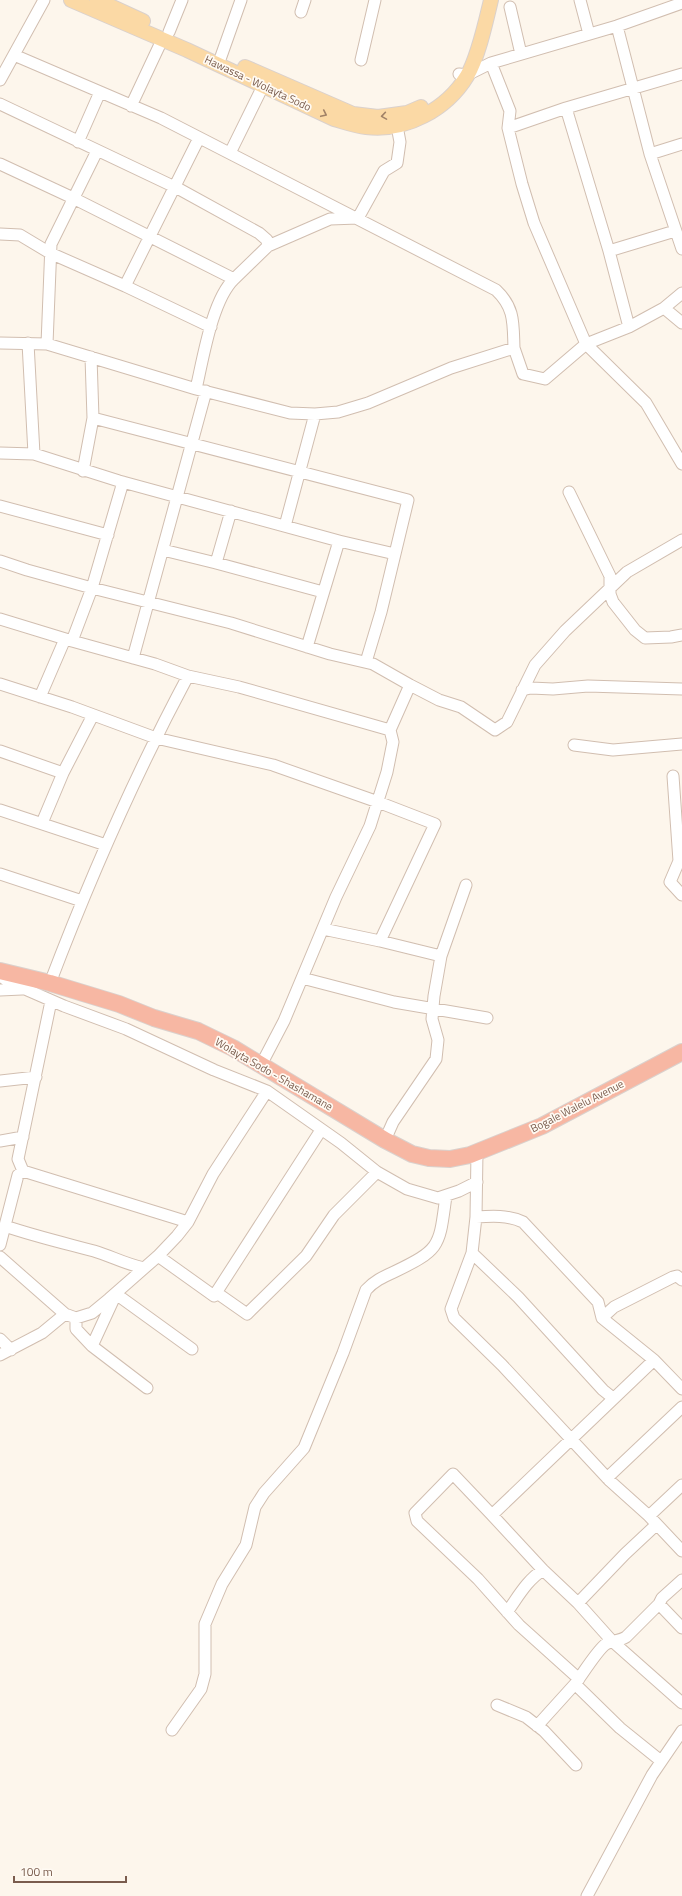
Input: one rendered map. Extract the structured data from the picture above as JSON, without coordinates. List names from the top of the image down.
{
  "streets": {
    "highway": ["Wolayta Sodo - Shashamane", "Bogale Walelu Avenue"],
    "main road": ["Hawassa - Wolayta Sodo"]
  },
  "crossings": [
    ["Wolayta Sodo - Shashamane", "Bogale Walelu Avenue"]
  ],
  "scale_bar": "100 m"
}
